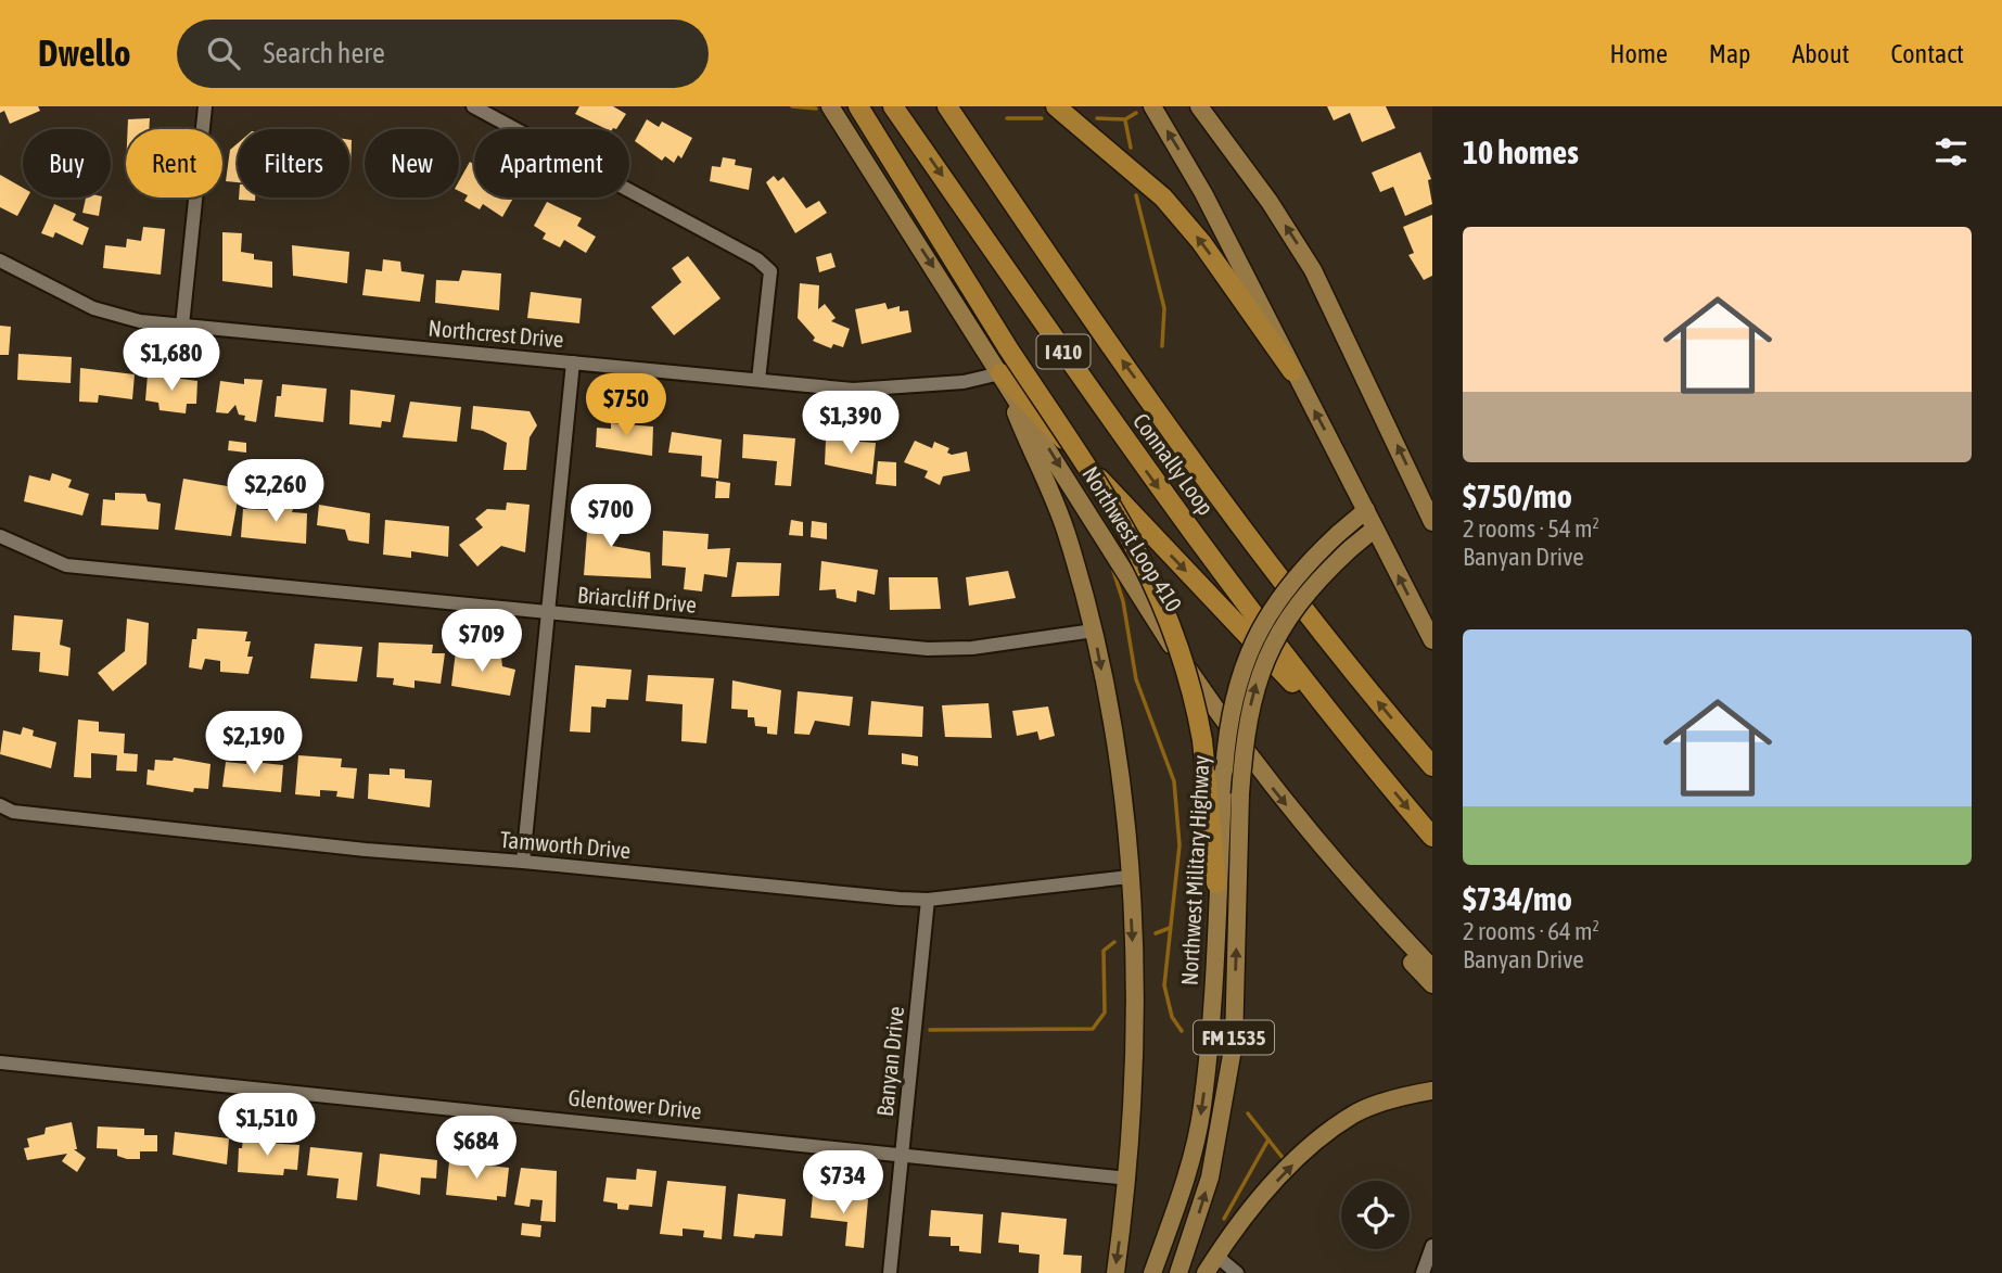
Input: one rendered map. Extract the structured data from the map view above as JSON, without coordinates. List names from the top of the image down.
{
  "streets": {
    "highway": ["I 410", "Connally Loop"],
    "main road": ["Northwest Loop 410", "Northwest Military Highway", "FM 1535"],
    "street": [
      "Northcrest Drive",
      "Briarcliff Drive",
      "Tamworth Drive",
      "Banyan Drive",
      "Glentower Drive"
    ]
  },
  "crossings": [
    ["Northcrest Drive", "Northwest Loop 410"],
    ["Tamworth Drive", "Banyan Drive"],
    ["Banyan Drive", "Glentower Drive"]
  ],
  "one_way": ["Northwest Loop 410"],
  "page": {
    "header": "Dwello",
    "search": "Search here",
    "nav": [
      "Home",
      "Map",
      "About",
      "Contact"
    ],
    "heading": "10 homes",
    "chip": [
      "Buy",
      "Rent",
      "Filters",
      "New",
      "Apartment"
    ],
    "list": [
      {
        "name": "$750/mo",
        "note": "2 rooms · 54 m² · Banyan Drive"
      },
      {
        "name": "$734/mo",
        "note": "2 rooms · 64 m² · Banyan Drive"
      }
    ],
    "price": [
      "$1,680",
      "$750",
      "$1,390",
      "$2,260",
      "$700",
      "$709",
      "$2,190",
      "$1,510",
      "$684",
      "$734"
    ]
  }
}
